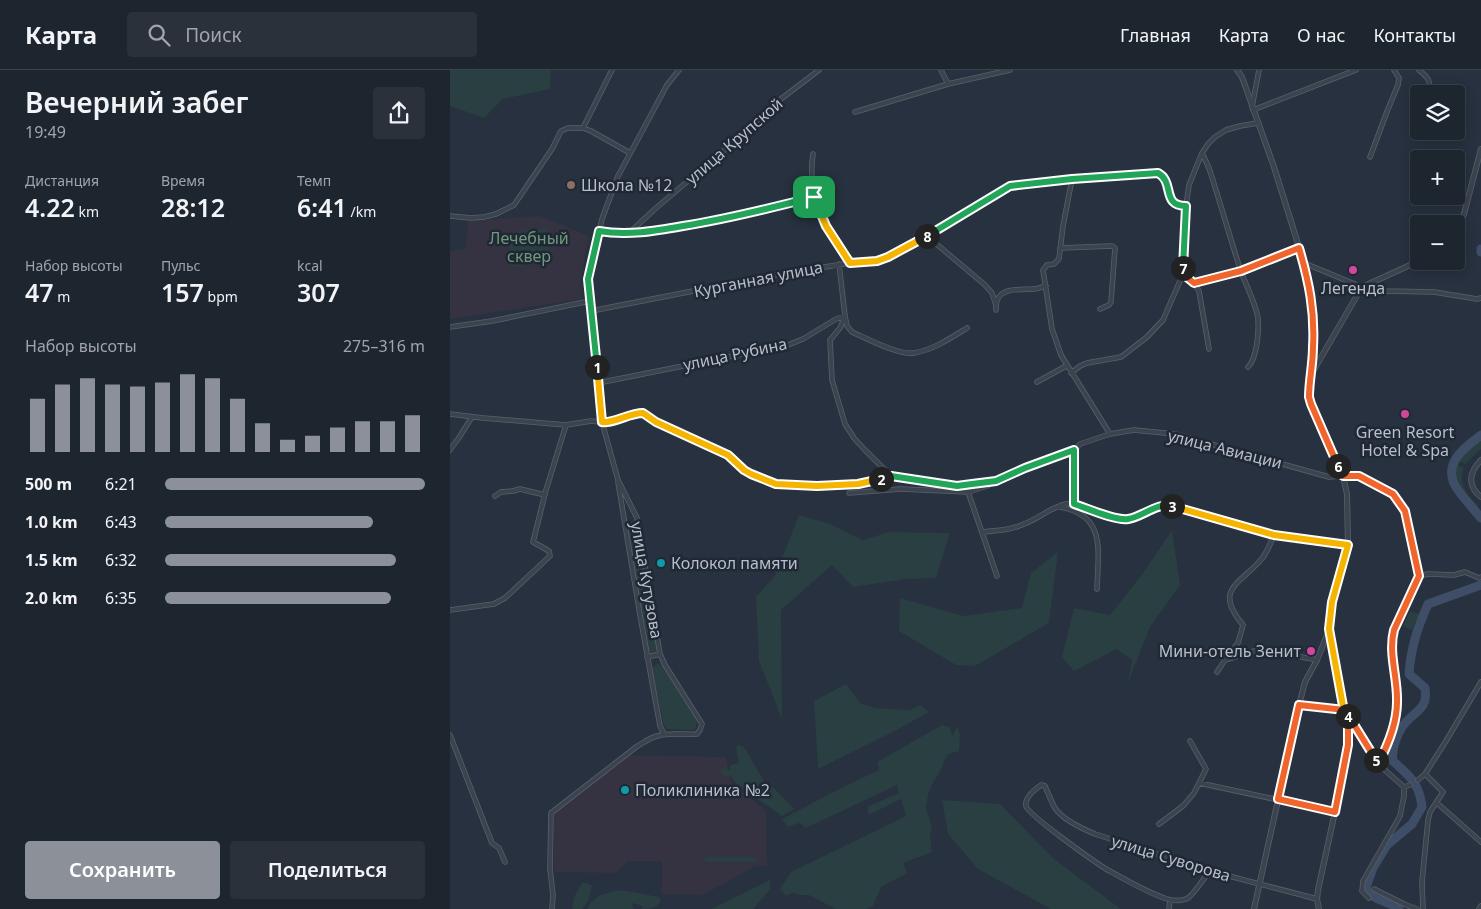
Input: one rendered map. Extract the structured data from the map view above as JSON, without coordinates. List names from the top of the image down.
{
  "streets": {
    "street": [
      "улица Крупской",
      "Курганная улица",
      "улица Рубина",
      "улица Авиации",
      "улица Кутузова",
      "улица Суворова"
    ]
  },
  "crossings": [
    ["Курганная улица", "улица Кутузова"],
    ["улица Рубина", "улица Кутузова"],
    ["улица Авиации", "улица Кутузова"]
  ],
  "parks": ["Лечебный сквер"],
  "places": [
    "Школа №12",
    "Легенда",
    "Green Resort Hotel & Spa",
    "Колокол памяти",
    "Мини-отель Зенит",
    "Поликлиника №2"
  ],
  "page": {
    "header": "Карта",
    "search": "Поиск",
    "nav": [
      "Главная",
      "Карта",
      "О нас",
      "Контакты"
    ],
    "heading": ["Вечерний забег", "19:49"],
    "map_buttons": ["+", "−"],
    "stats": [
      ["Дистанция", "4.22 km"],
      ["Время", "28:12"],
      ["Темп", "6:41 /km"],
      ["Набор высоты", "47 m"],
      ["Пульс", "157 bpm"],
      ["kcal", "307"]
    ],
    "pins": [
      "8",
      "7",
      "1",
      "6",
      "2",
      "3",
      "4",
      "5"
    ],
    "chart": ["Набор высоты", "275–316 m"],
    "list": [
      {
        "name": "500 m",
        "note": "6:21"
      },
      {
        "name": "1.0 km",
        "note": "6:43"
      },
      {
        "name": "1.5 km",
        "note": "6:32"
      },
      {
        "name": "2.0 km",
        "note": "6:35"
      }
    ],
    "buttons": ["Сохранить", "Поделиться"]
  }
}
